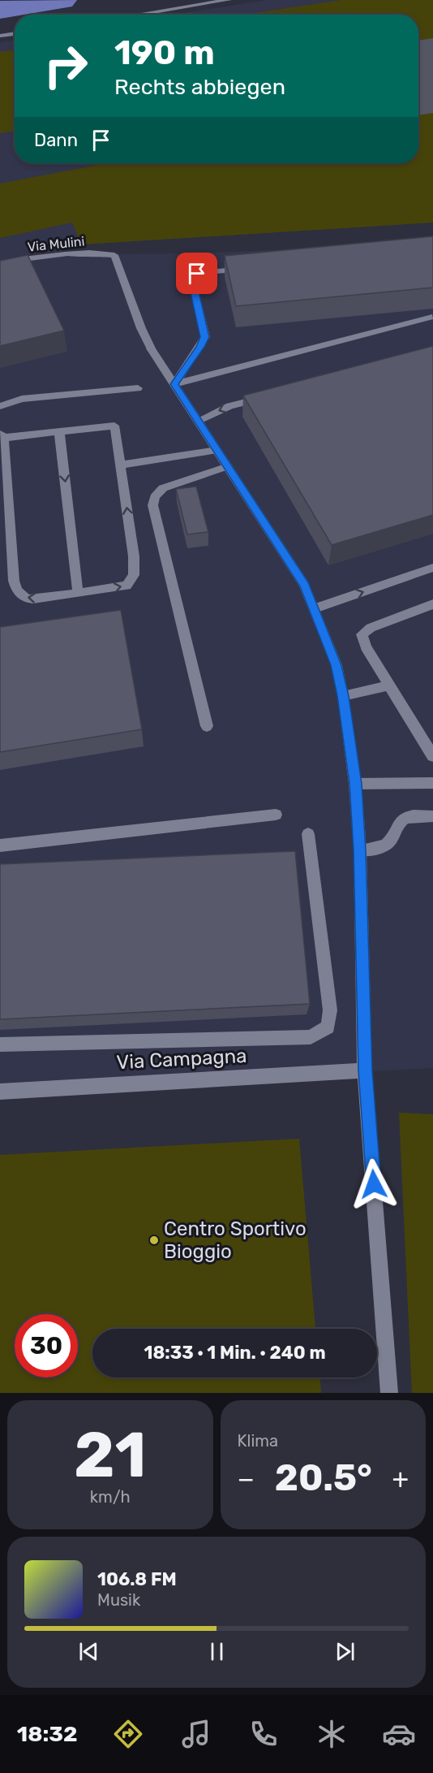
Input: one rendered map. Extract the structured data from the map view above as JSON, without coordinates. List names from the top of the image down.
{
  "streets": {
    "street": ["Via Mulini", "Via Campagna"]
  },
  "places": ["Centro Sportivo Bioggio"],
  "page": {
    "turn": ["190 m", "Rechts abbiegen"],
    "then": "Dann",
    "limit": "30",
    "trip": "18:33 · 1 Min. · 240 m",
    "tile": [
      ["21", "km/h"],
      "Klima"
    ],
    "heat": ["−", "20.5°", "+"],
    "song": ["106.8 FM", "Musik"],
    "tabs": "18:32"
  }
}
